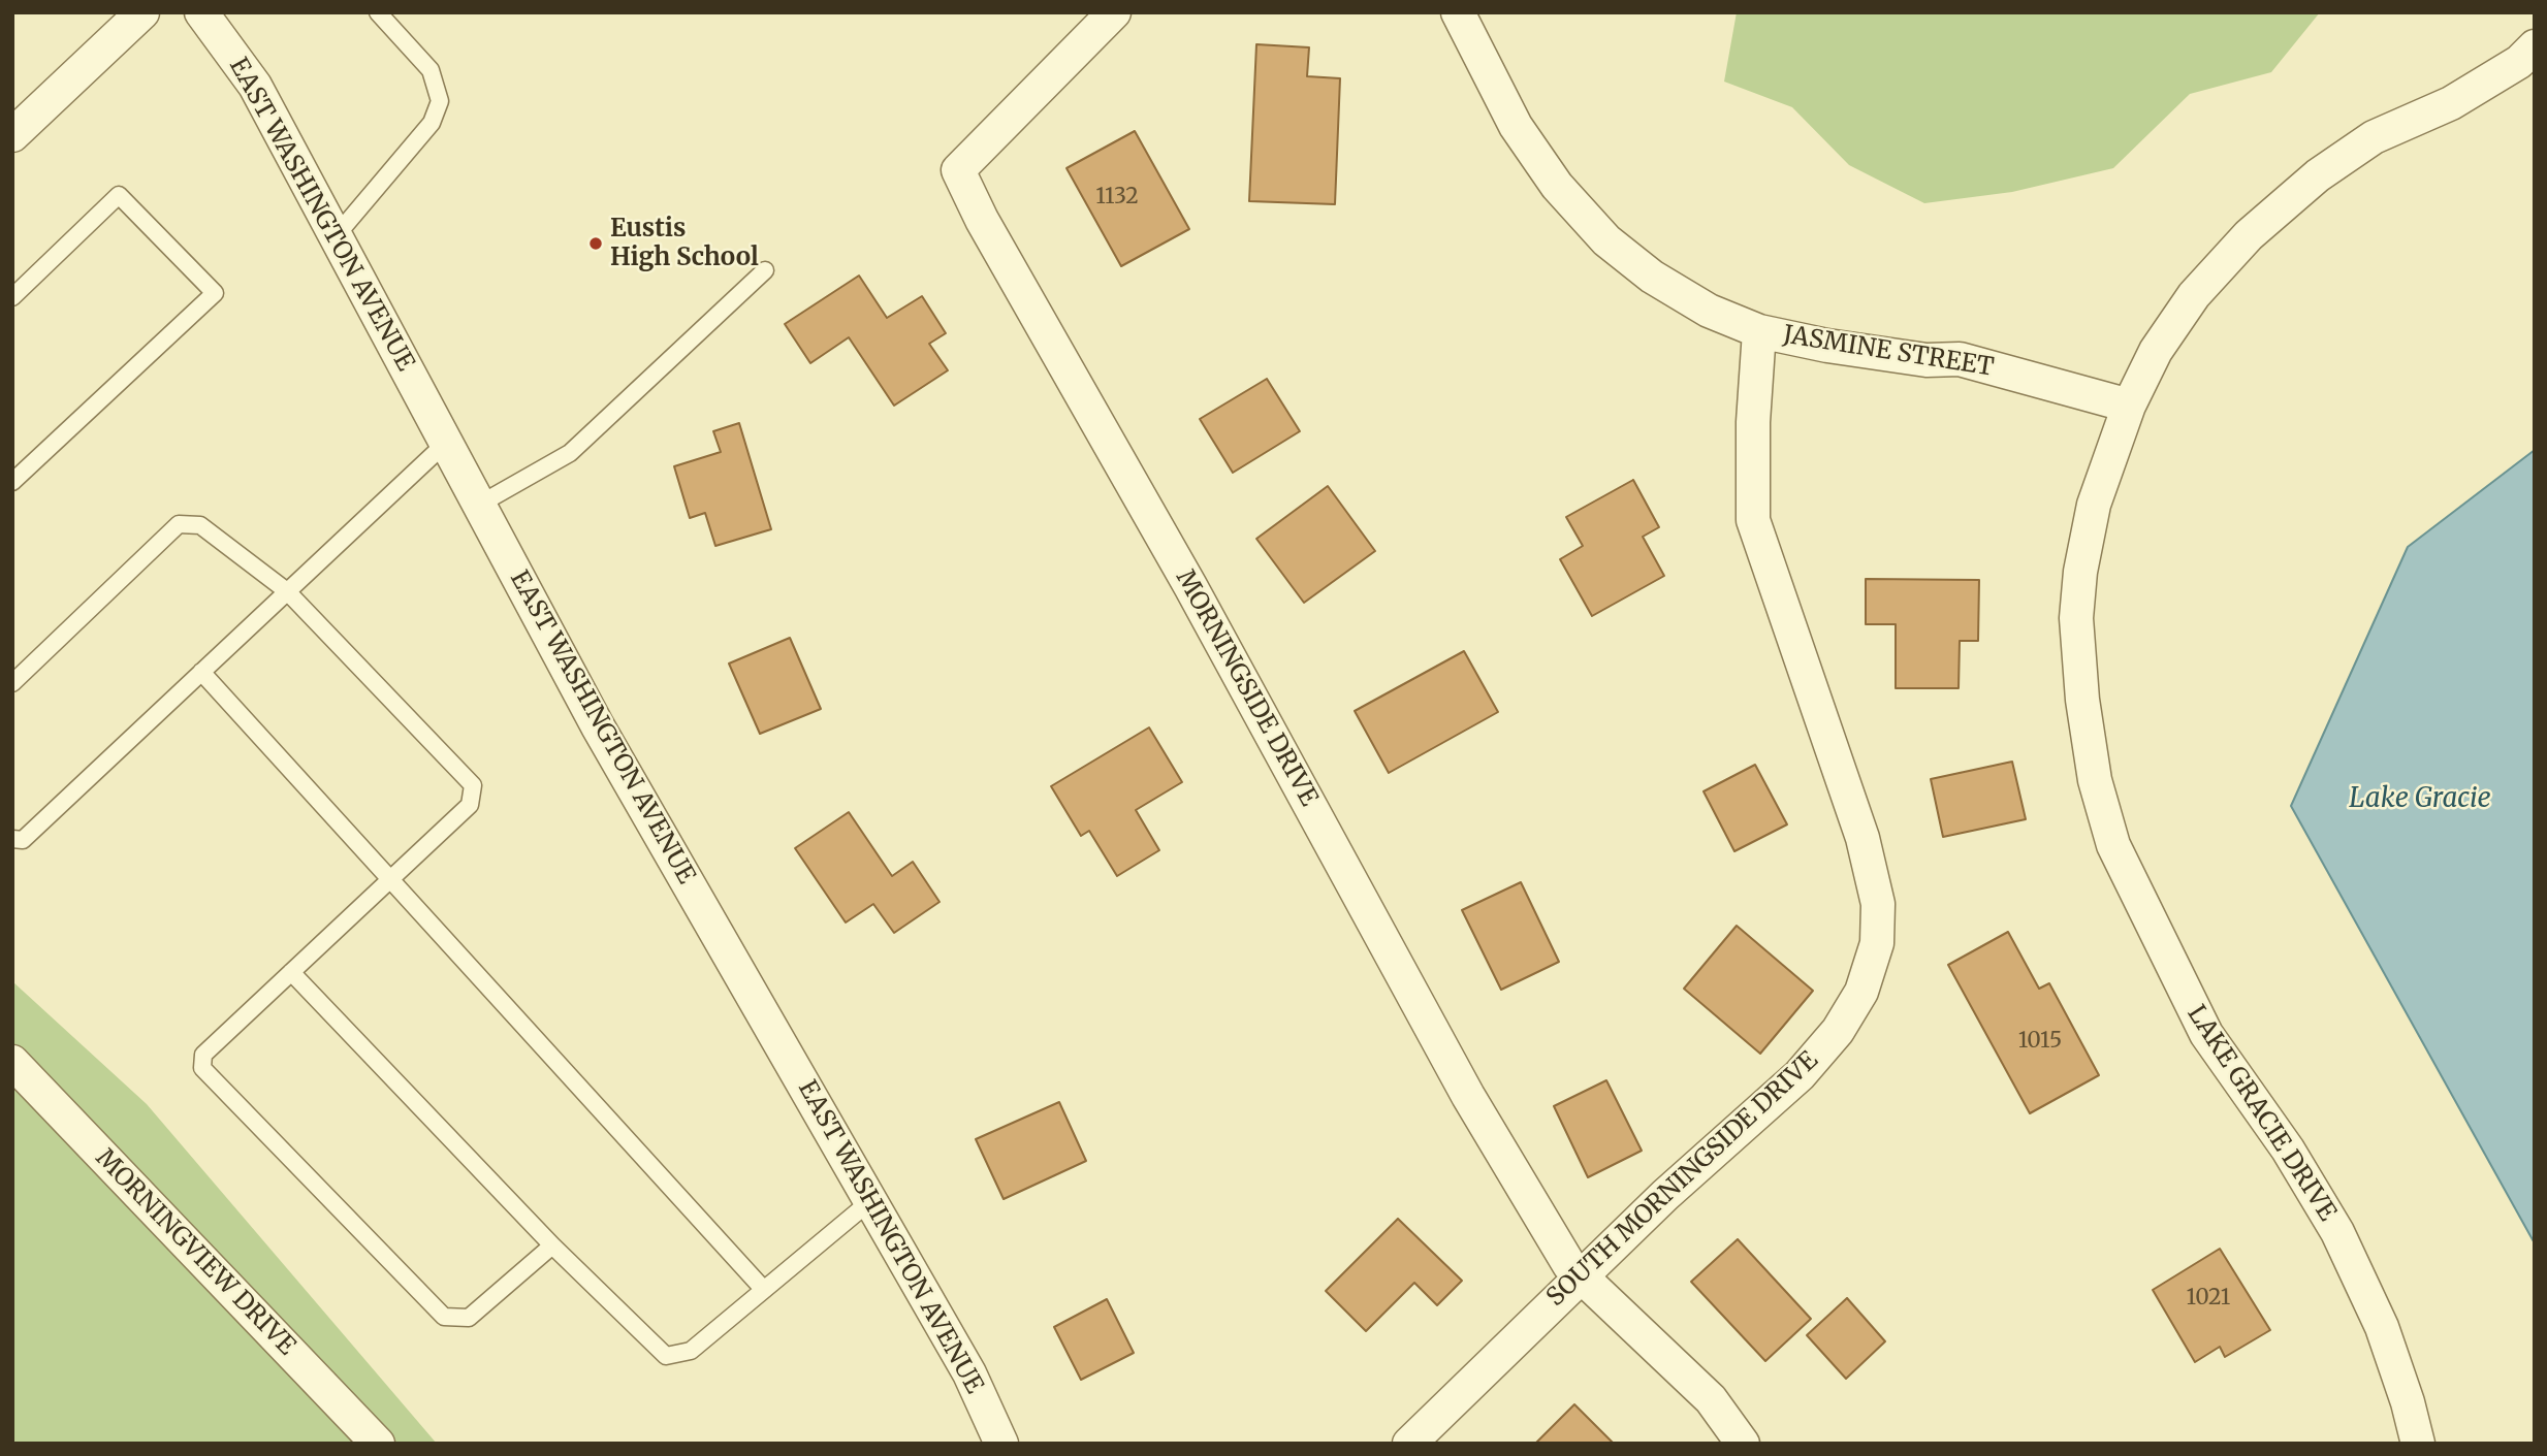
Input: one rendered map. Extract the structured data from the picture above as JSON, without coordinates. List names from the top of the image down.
{
  "streets": {
    "street": [
      "EAST WASHINGTON AVENUE",
      "JASMINE STREET",
      "MORNINGSIDE DRIVE",
      "LAKE GRACIE DRIVE",
      "SOUTH MORNINGSIDE DRIVE",
      "MORNINGVIEW DRIVE"
    ]
  },
  "crossings": [
    ["JASMINE STREET", "LAKE GRACIE DRIVE"],
    ["JASMINE STREET", "SOUTH MORNINGSIDE DRIVE"],
    ["MORNINGSIDE DRIVE", "SOUTH MORNINGSIDE DRIVE"]
  ],
  "water": ["Lake Gracie"],
  "places": ["Eustis High School"],
  "house_numbers": ["1132", "1015", "1021"]
}
